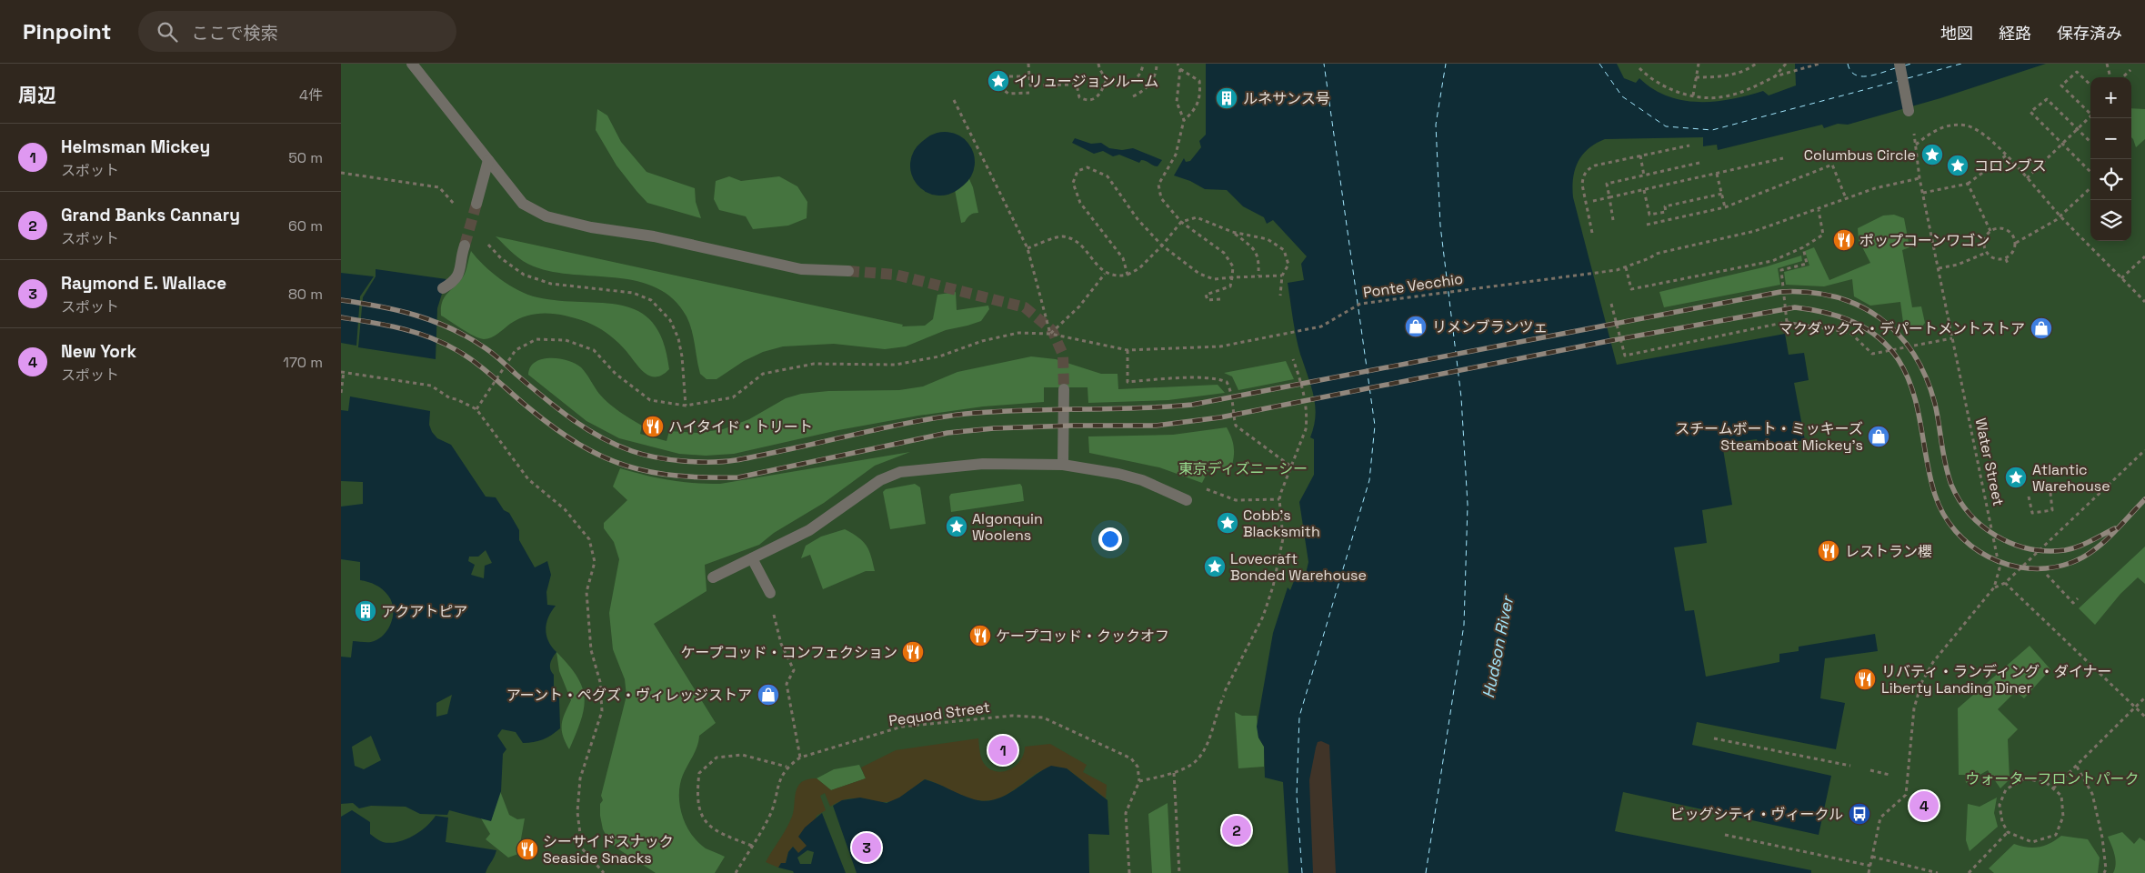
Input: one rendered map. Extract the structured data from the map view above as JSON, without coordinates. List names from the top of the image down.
{
  "streets": {
    "path": ["Ponte Vecchio", "Water Street", "Pequod Street"]
  },
  "crossings": [
    ["Ponte Vecchio", "Water Street"]
  ],
  "water": ["Hudson River"],
  "parks": ["東京ディズニーシー", "ウォーターフロントパーク"],
  "places": {
    "place": [
      "イリュージョンルーム",
      "Columbus Circle",
      "コロンブス",
      "Atlantic Warehouse",
      "Cobb’s Blacksmith",
      "Algonquin Woolens",
      "Lovecraft Bonded Warehouse"
    ],
    "building": ["ルネサンス号", "アクアトピア"],
    "restaurant": [
      "ポップコーンワゴン",
      "ハイタイド・トリート",
      "レストラン櫻",
      "ケープコッド・クックオフ",
      "ケープコッド・コンフェクション",
      "リバティ・ランディング・ダイナー Liberty Landing Diner",
      "シーサイドスナック Seaside Snacks"
    ],
    "shop": [
      "リメンブランツェ",
      "マクダックス・デパートメントストア",
      "スチームボート・ミッキーズ Steamboat Mickey's",
      "アーント・ペグズ・ヴィレッジストア"
    ],
    "bus stop": ["ビッグシティ・ヴィークル"]
  },
  "page": {
    "header": "Pinpoint",
    "search": "ここで検索",
    "nav": ["地図", "経路", "保存済み"],
    "heading": ["周辺", "4件"],
    "map_buttons": ["+", "−"],
    "list": [
      {
        "mark": "1",
        "name": "Helmsman Mickey",
        "note": "スポット",
        "value": "50 m"
      },
      {
        "mark": "2",
        "name": "Grand Banks Cannary",
        "note": "スポット",
        "value": "60 m"
      },
      {
        "mark": "3",
        "name": "Raymond E. Wallace",
        "note": "スポット",
        "value": "80 m"
      },
      {
        "mark": "4",
        "name": "New York",
        "note": "スポット",
        "value": "170 m"
      }
    ],
    "pins": [
      "1",
      "4",
      "2",
      "3"
    ]
  }
}
